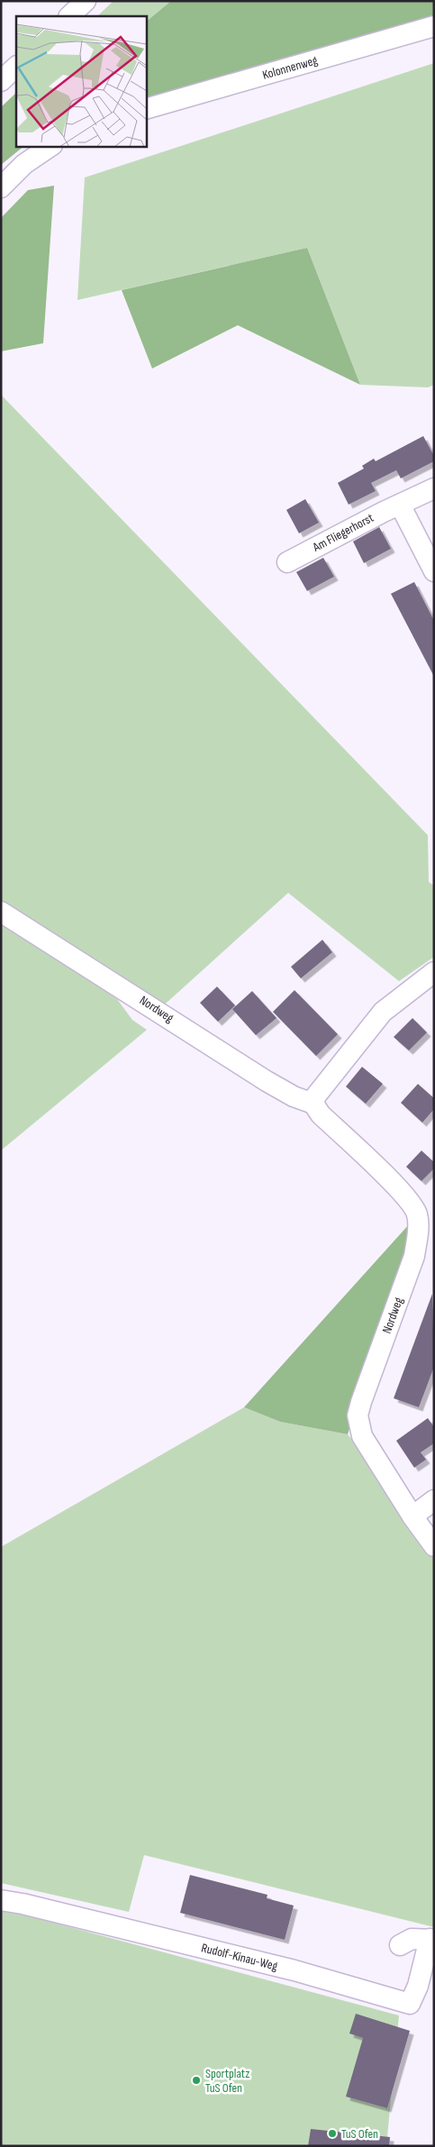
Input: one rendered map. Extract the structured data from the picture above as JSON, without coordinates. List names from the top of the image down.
{
  "streets": {
    "street": [
      "Kolonnenweg",
      "Am Fliegerhorst",
      "Nordweg",
      "Rudolf-Kinau-Weg"
    ]
  },
  "places": ["Sportplatz TuS Ofen", "TuS Ofen"]
}
